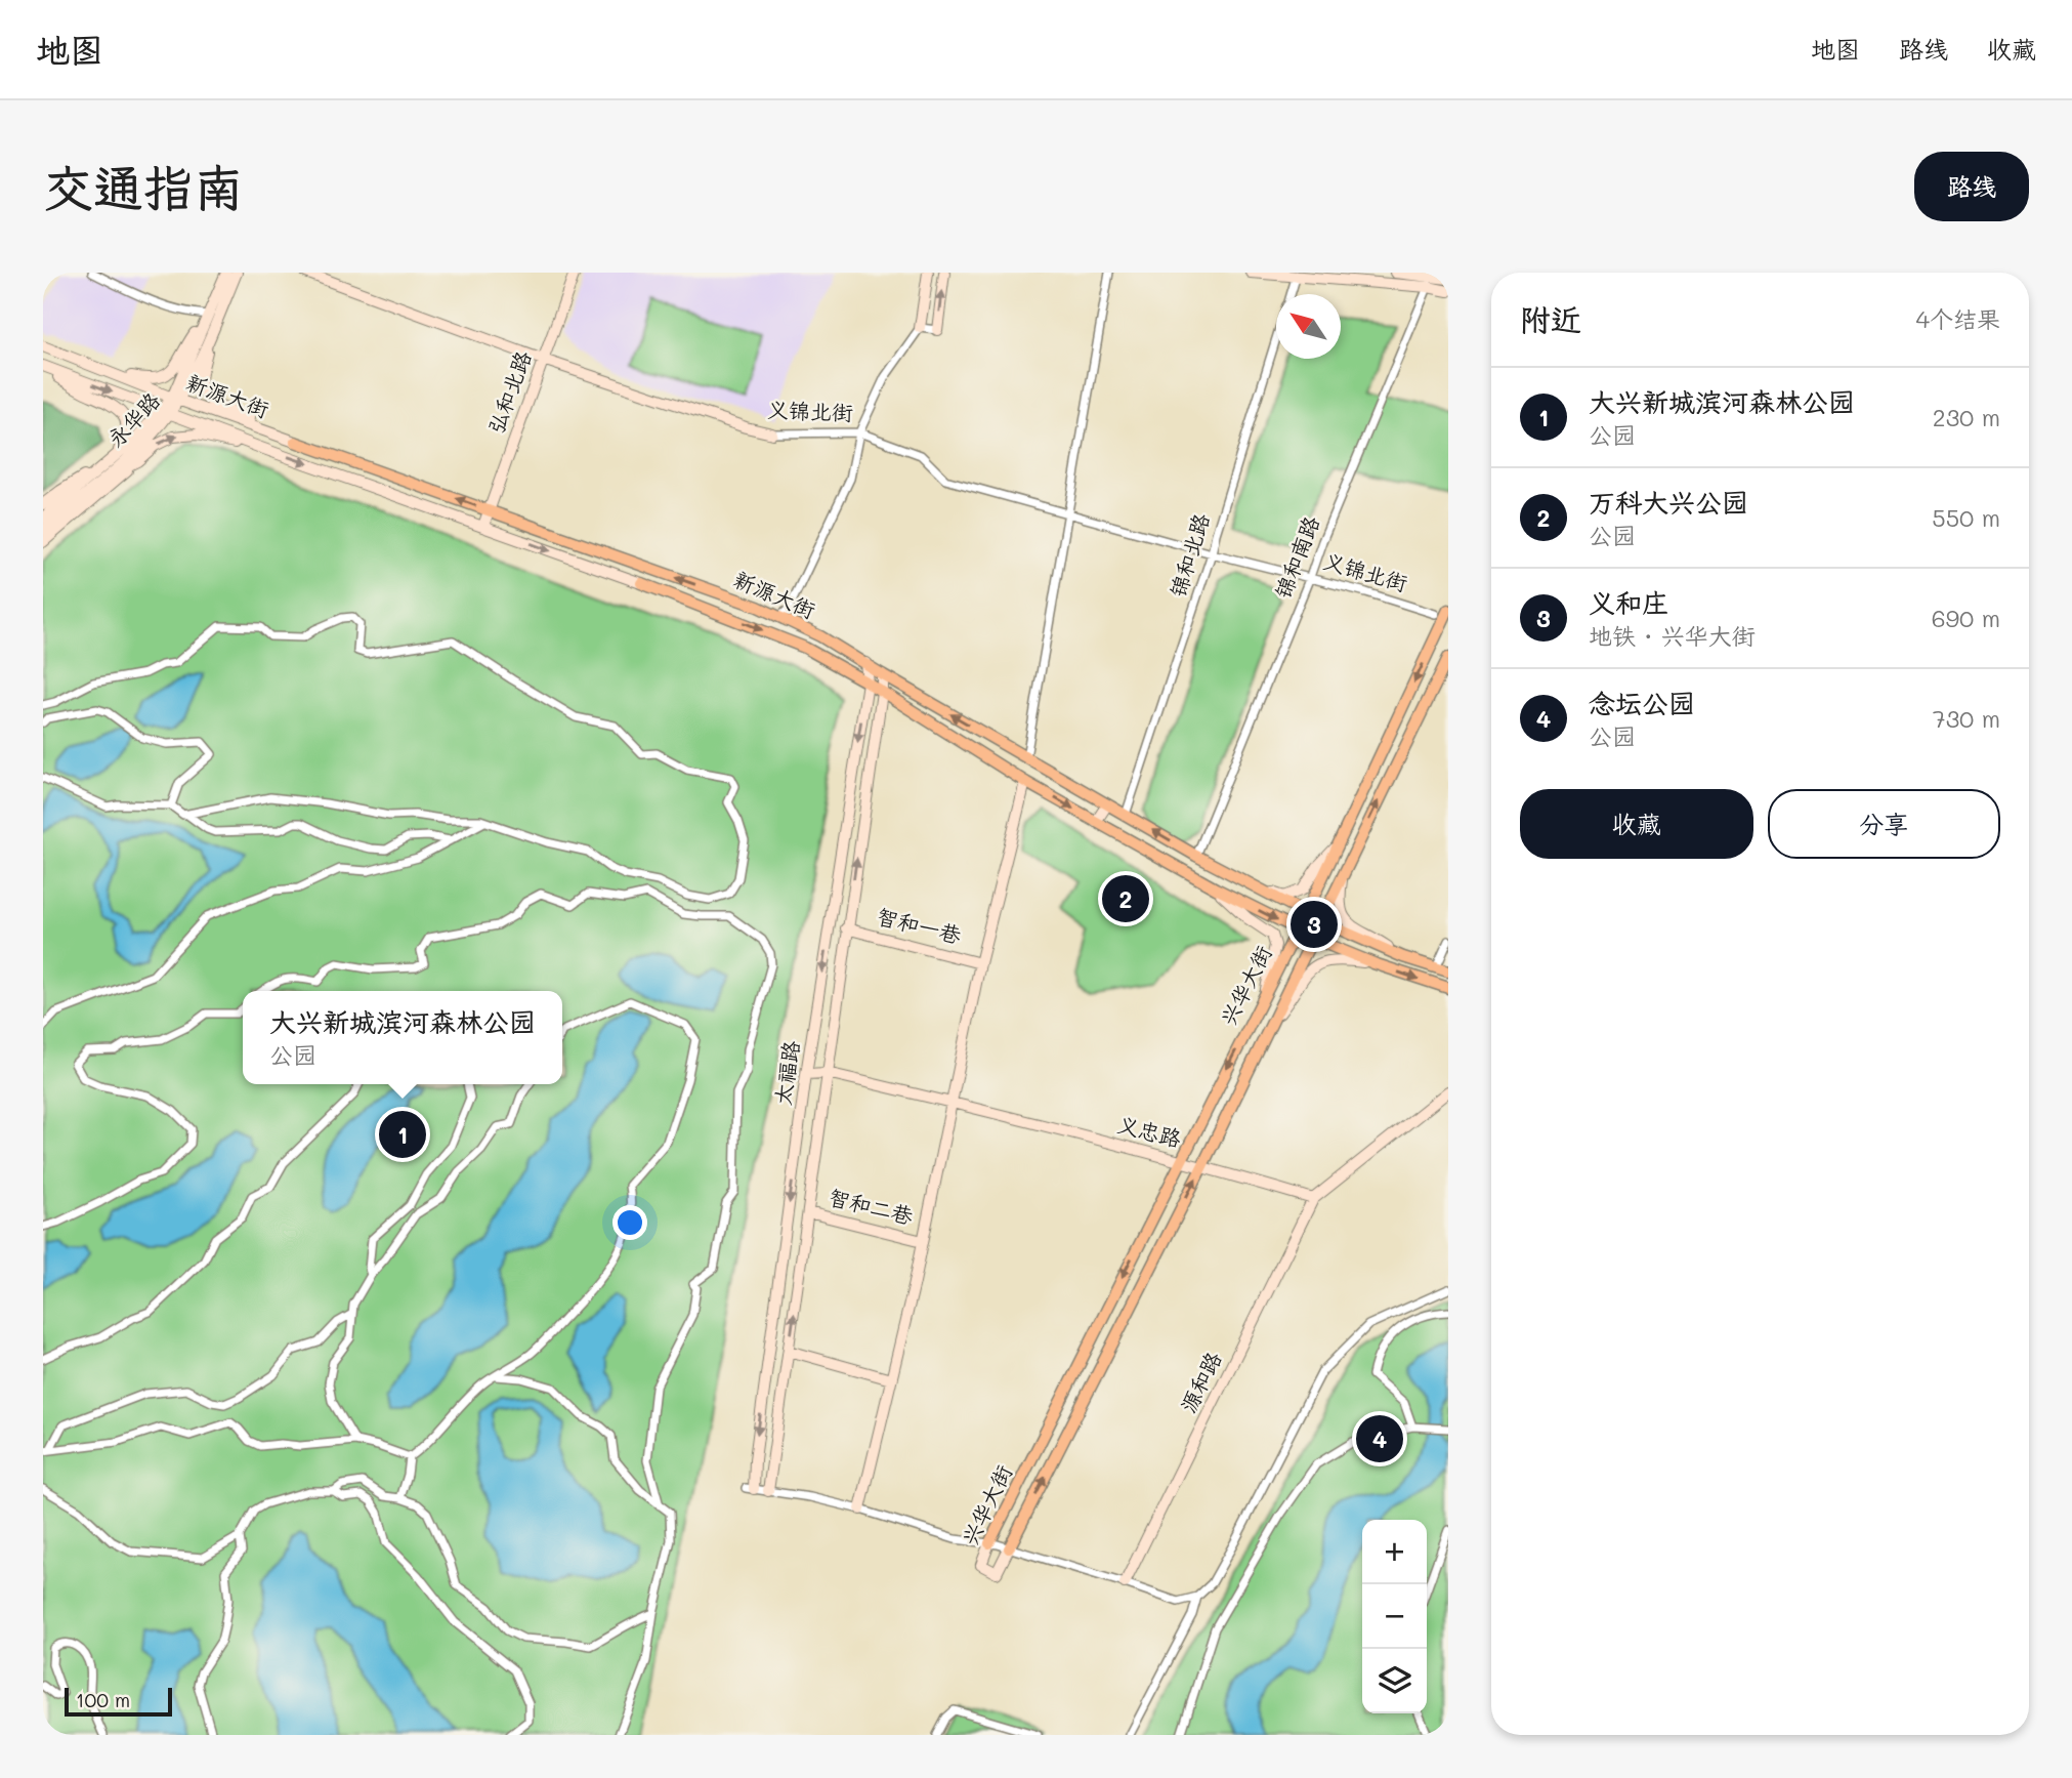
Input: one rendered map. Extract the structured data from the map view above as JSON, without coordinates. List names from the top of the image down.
{
  "streets": {
    "main road": [
      "弘和北路",
      "新源大街",
      "义锦北街",
      "永华路",
      "智和一巷",
      "兴华大街",
      "太福路",
      "义忠路",
      "智和二巷",
      "源和路"
    ],
    "street": ["锦和北路", "锦和南路"]
  },
  "crossings": [
    ["弘和北路", "新源大街"],
    ["弘和北路", "义锦北街"],
    ["新源大街", "永华路"],
    ["新源大街", "锦和北路"],
    ["新源大街", "锦和南路"],
    ["新源大街", "兴华大街"],
    ["新源大街", "太福路"],
    ["义锦北街", "锦和北路"],
    ["义锦北街", "锦和南路"],
    ["智和一巷", "太福路"],
    ["兴华大街", "义忠路"],
    ["太福路", "义忠路"],
    ["太福路", "智和二巷"],
    ["义忠路", "源和路"]
  ],
  "scale_bar": "100 m",
  "north": "top left",
  "page": {
    "header": "地图",
    "nav": ["地图", "路线", "收藏"],
    "buttons": [
      "路线",
      ["收藏", "分享"]
    ],
    "title": "交通指南",
    "heading": ["附近", "4个结果"],
    "list": [
      {
        "mark": "1",
        "name": "大兴新城滨河森林公园",
        "note": "公园",
        "value": "230 m"
      },
      {
        "mark": "2",
        "name": "万科大兴公园",
        "note": "公园",
        "value": "550 m"
      },
      {
        "mark": "3",
        "name": "义和庄",
        "note": "地铁 · 兴华大街",
        "value": "690 m"
      },
      {
        "mark": "4",
        "name": "念坛公园",
        "note": "公园",
        "value": "730 m"
      }
    ],
    "pins": [
      "2",
      "3",
      "1",
      "4"
    ],
    "popup": ["大兴新城滨河森林公园", "公园"],
    "map_buttons": ["+", "−"],
    "scale": "100 m"
  }
}
